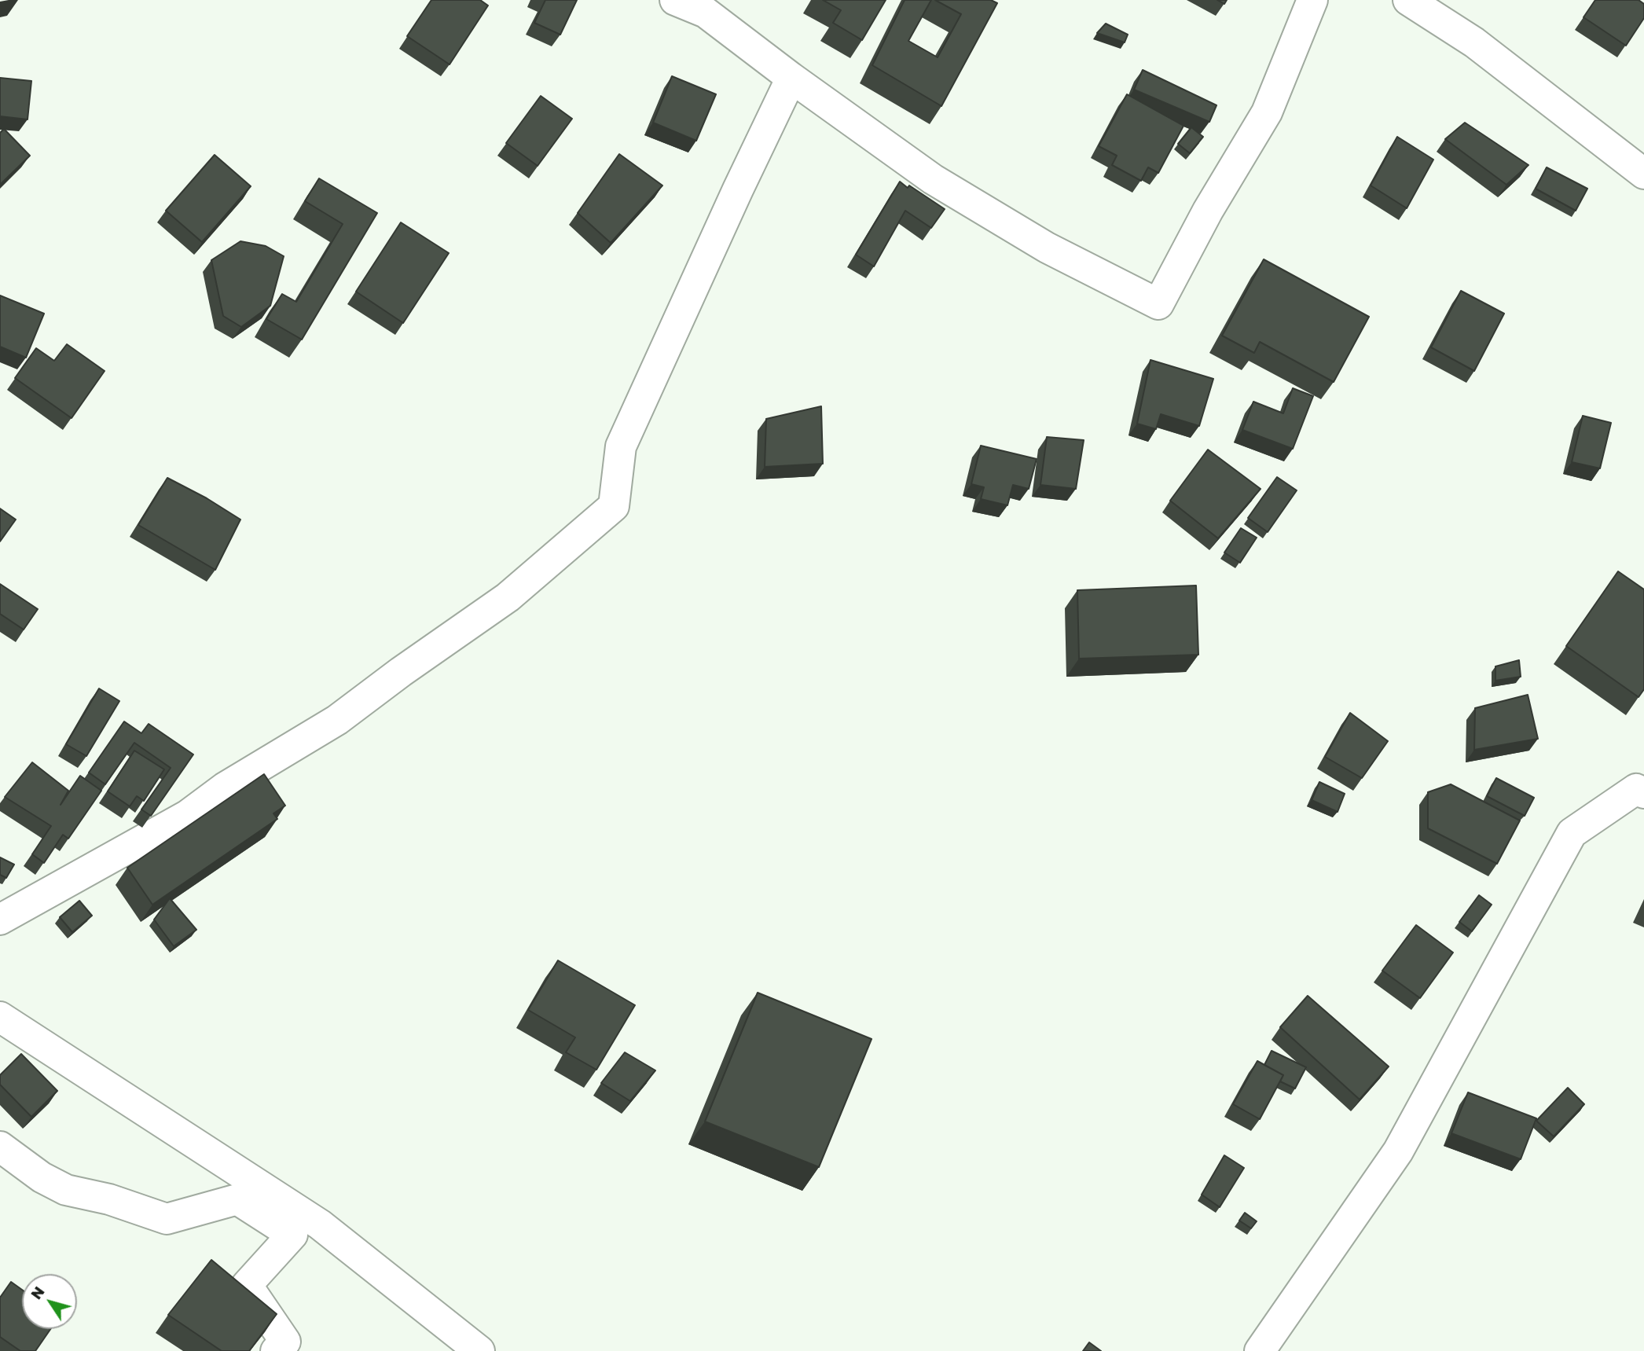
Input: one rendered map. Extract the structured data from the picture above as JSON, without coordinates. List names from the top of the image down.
{
  "north": "top left"
}
